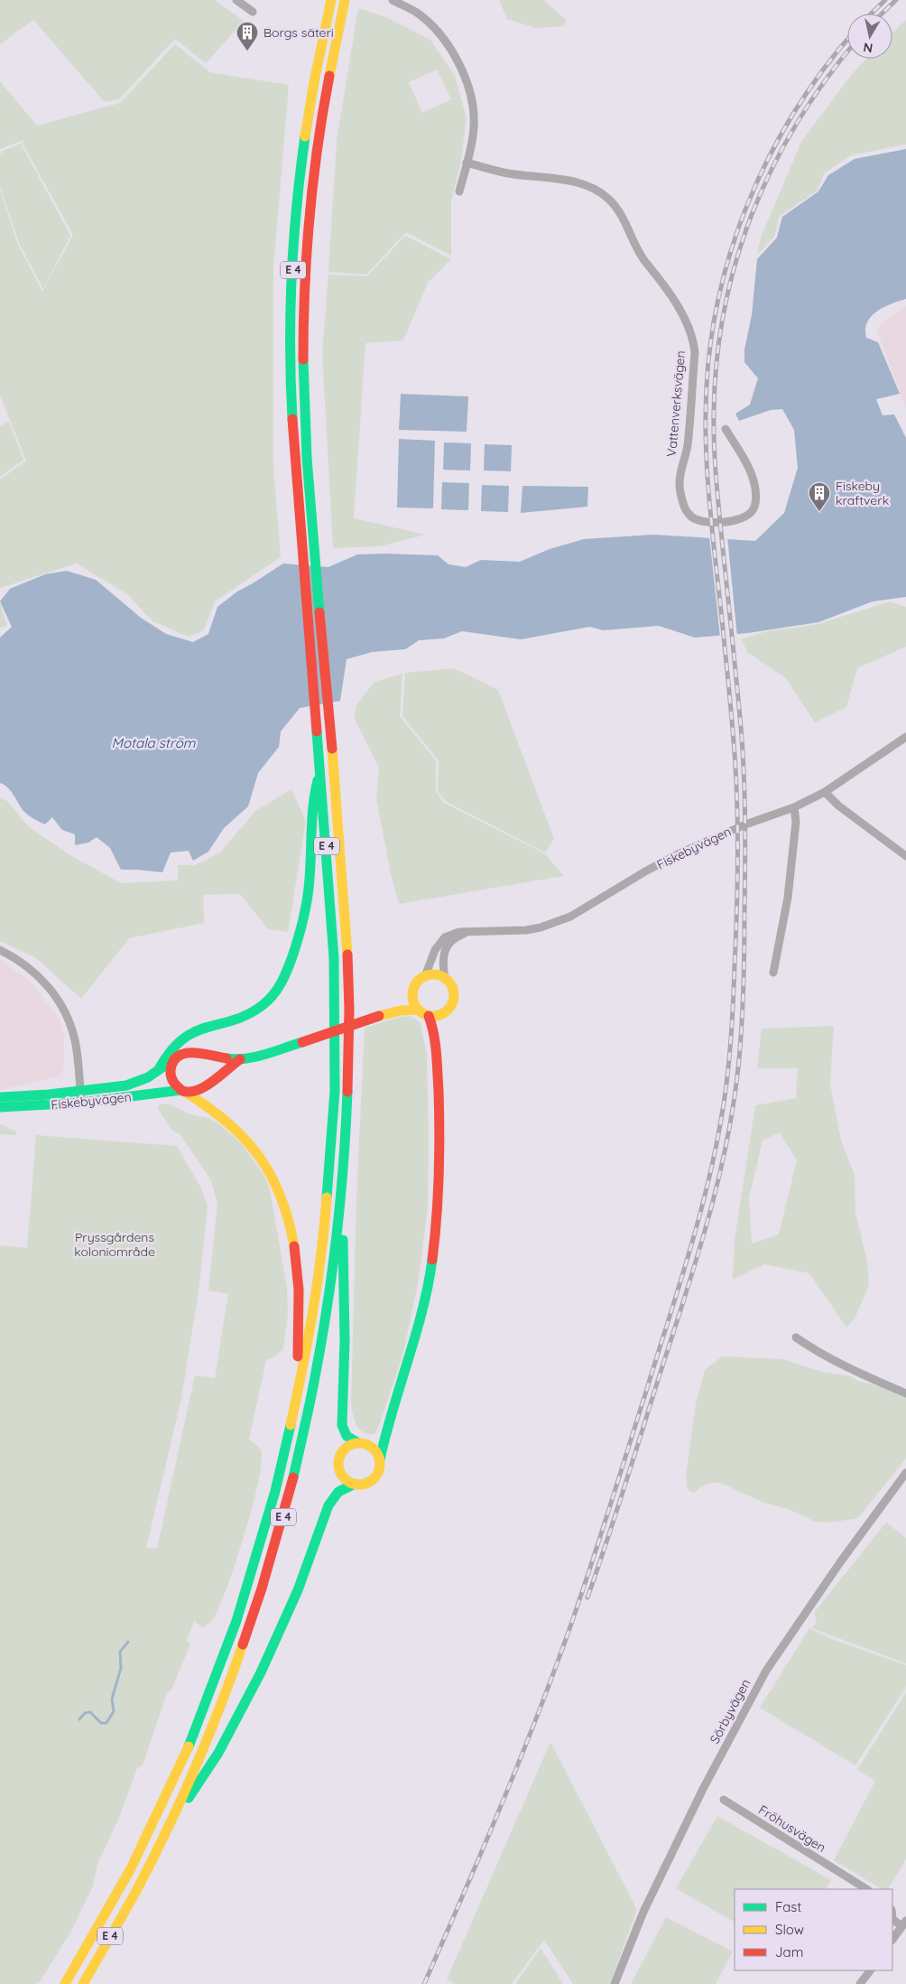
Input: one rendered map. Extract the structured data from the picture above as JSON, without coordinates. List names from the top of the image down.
{
  "streets": {
    "main road": ["E 4", "Fiskebyvägen"],
    "street": ["Vattenverksvägen", "Sörbyvägen", "Fröhusvägen"]
  },
  "water": ["Motala ström"],
  "parks": ["Pryssgårdens koloniområde"],
  "places": {
    "building": ["Borgs säteri", "Fiskeby kraftverk"]
  },
  "legend": ["Fast", "Slow", "Jam"],
  "north": "bottom"
}
